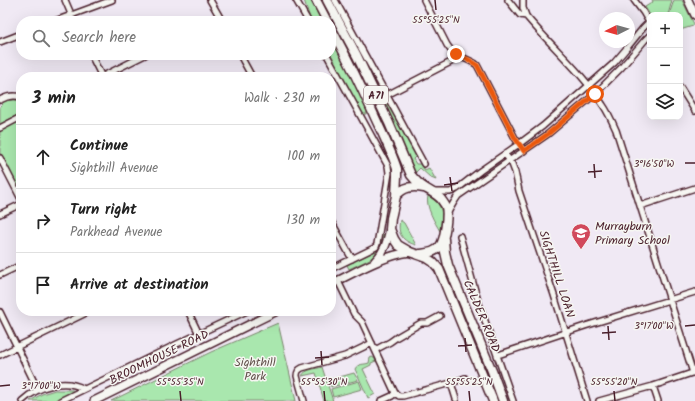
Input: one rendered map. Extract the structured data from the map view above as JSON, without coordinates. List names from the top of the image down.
{
  "streets": {
    "main road": ["A71", "CALDER ROAD", "BROOMHOUSE ROAD"],
    "street": ["SIGHTHILL LOAN"]
  },
  "crossings": [
    ["A71", "CALDER ROAD"]
  ],
  "parks": ["Sighthill Park"],
  "places": {
    "school or university": ["Murrayburn Primary School"]
  },
  "north": "left",
  "page": {
    "map_buttons": ["+", "−"],
    "search": "Search here",
    "heading": ["3 min", "Walk · 230 m"],
    "list": [
      ["Continue", "Sighthill Avenue", "100 m"],
      ["Turn right", "Parkhead Avenue", "130 m"],
      "Arrive at destination"
    ]
  },
  "coordinates": [
    "55°55'25\"N",
    "3°16'50\"W",
    "3°17'00\"W",
    "55°55'35\"N",
    "55°55'30\"N",
    "55°55'20\"N"
  ]
}
